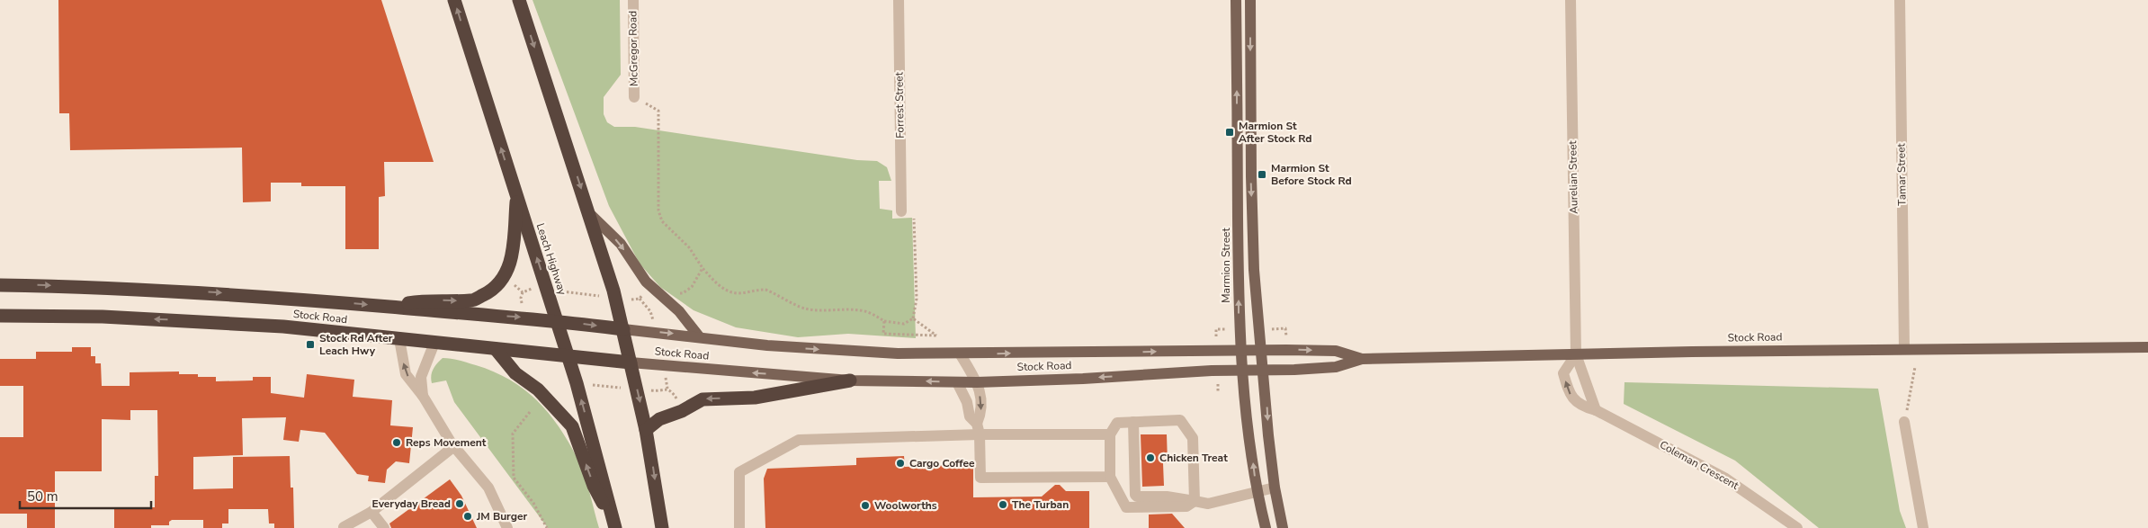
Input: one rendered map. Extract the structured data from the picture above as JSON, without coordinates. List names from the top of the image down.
{
  "streets": {
    "highway": ["Leach Highway", "Stock Road"],
    "main road": ["Marmion Street"],
    "street": [
      "McGregor Road",
      "Forrest Street",
      "Tamar Street",
      "Aurelian Street",
      "Coleman Crescent"
    ]
  },
  "crossings": [
    ["Tamar Street", "Stock Road"],
    ["Aurelian Street", "Stock Road"],
    ["Aurelian Street", "Coleman Crescent"],
    ["Leach Highway", "Stock Road"],
    ["Marmion Street", "Stock Road"],
    ["Stock Road", "Coleman Crescent"]
  ],
  "places": {
    "transit": ["Marmion St After Stock Rd", "Marmion St Before Stock Rd", "Stock Rd After Leach Hwy"],
    "other": [
      "Reps Movement",
      "Chicken Treat",
      "Cargo Coffee",
      "Everyday Bread",
      "The Turban",
      "Woolworths",
      "JM Burger"
    ]
  },
  "scale_bar": "50 m"
}
